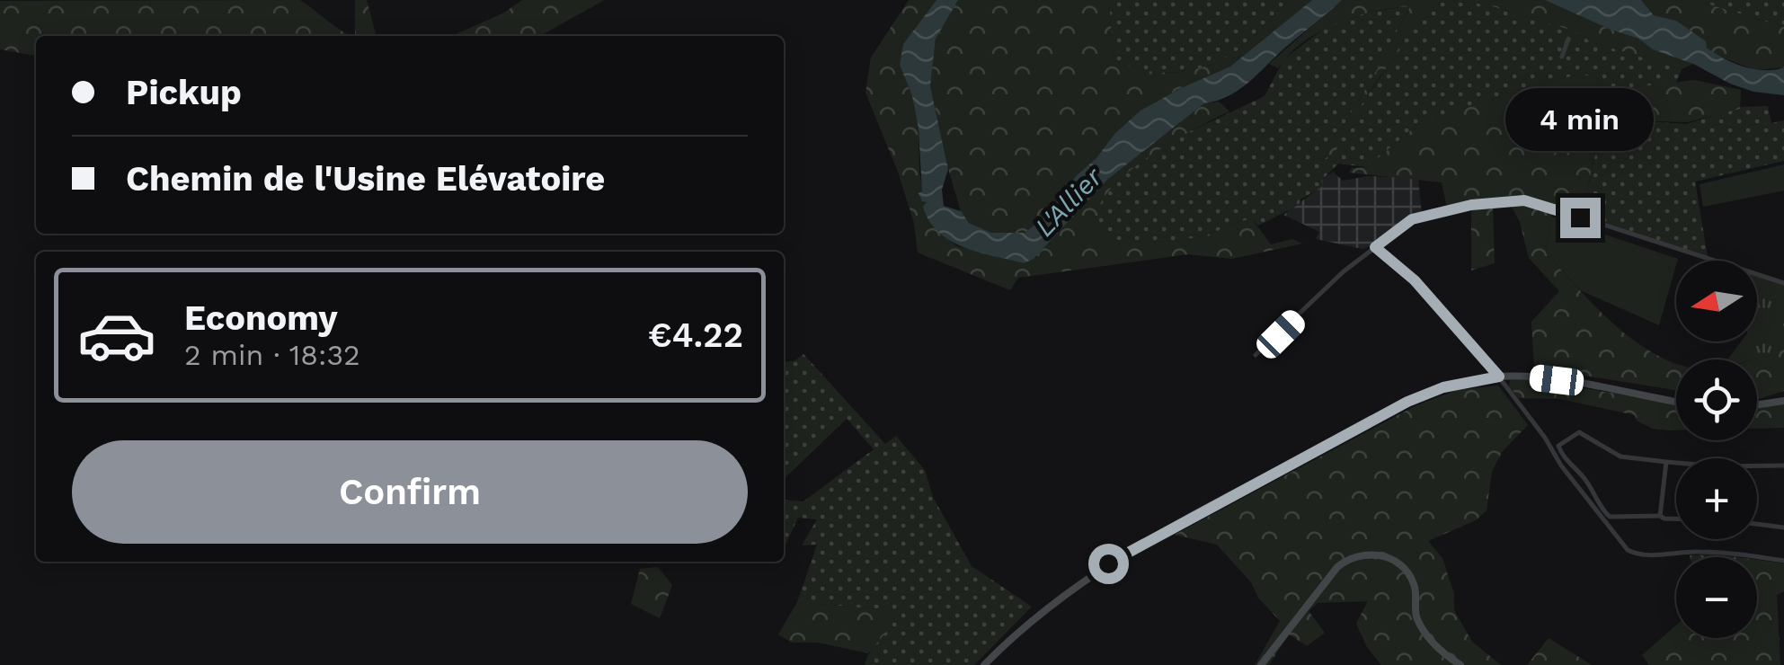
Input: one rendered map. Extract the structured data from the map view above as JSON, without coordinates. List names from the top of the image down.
{
  "water": ["L'Allier"],
  "north": "left",
  "page": {
    "banner": ["Pickup", "Chemin de l'Usine Elévatoire"],
    "bubble": "4 min",
    "map_buttons": ["+", "−"],
    "list": [
      {
        "name": "Economy",
        "note": "2 min · 18:32",
        "value": "€4.22"
      }
    ],
    "buttons": "Confirm"
  }
}
